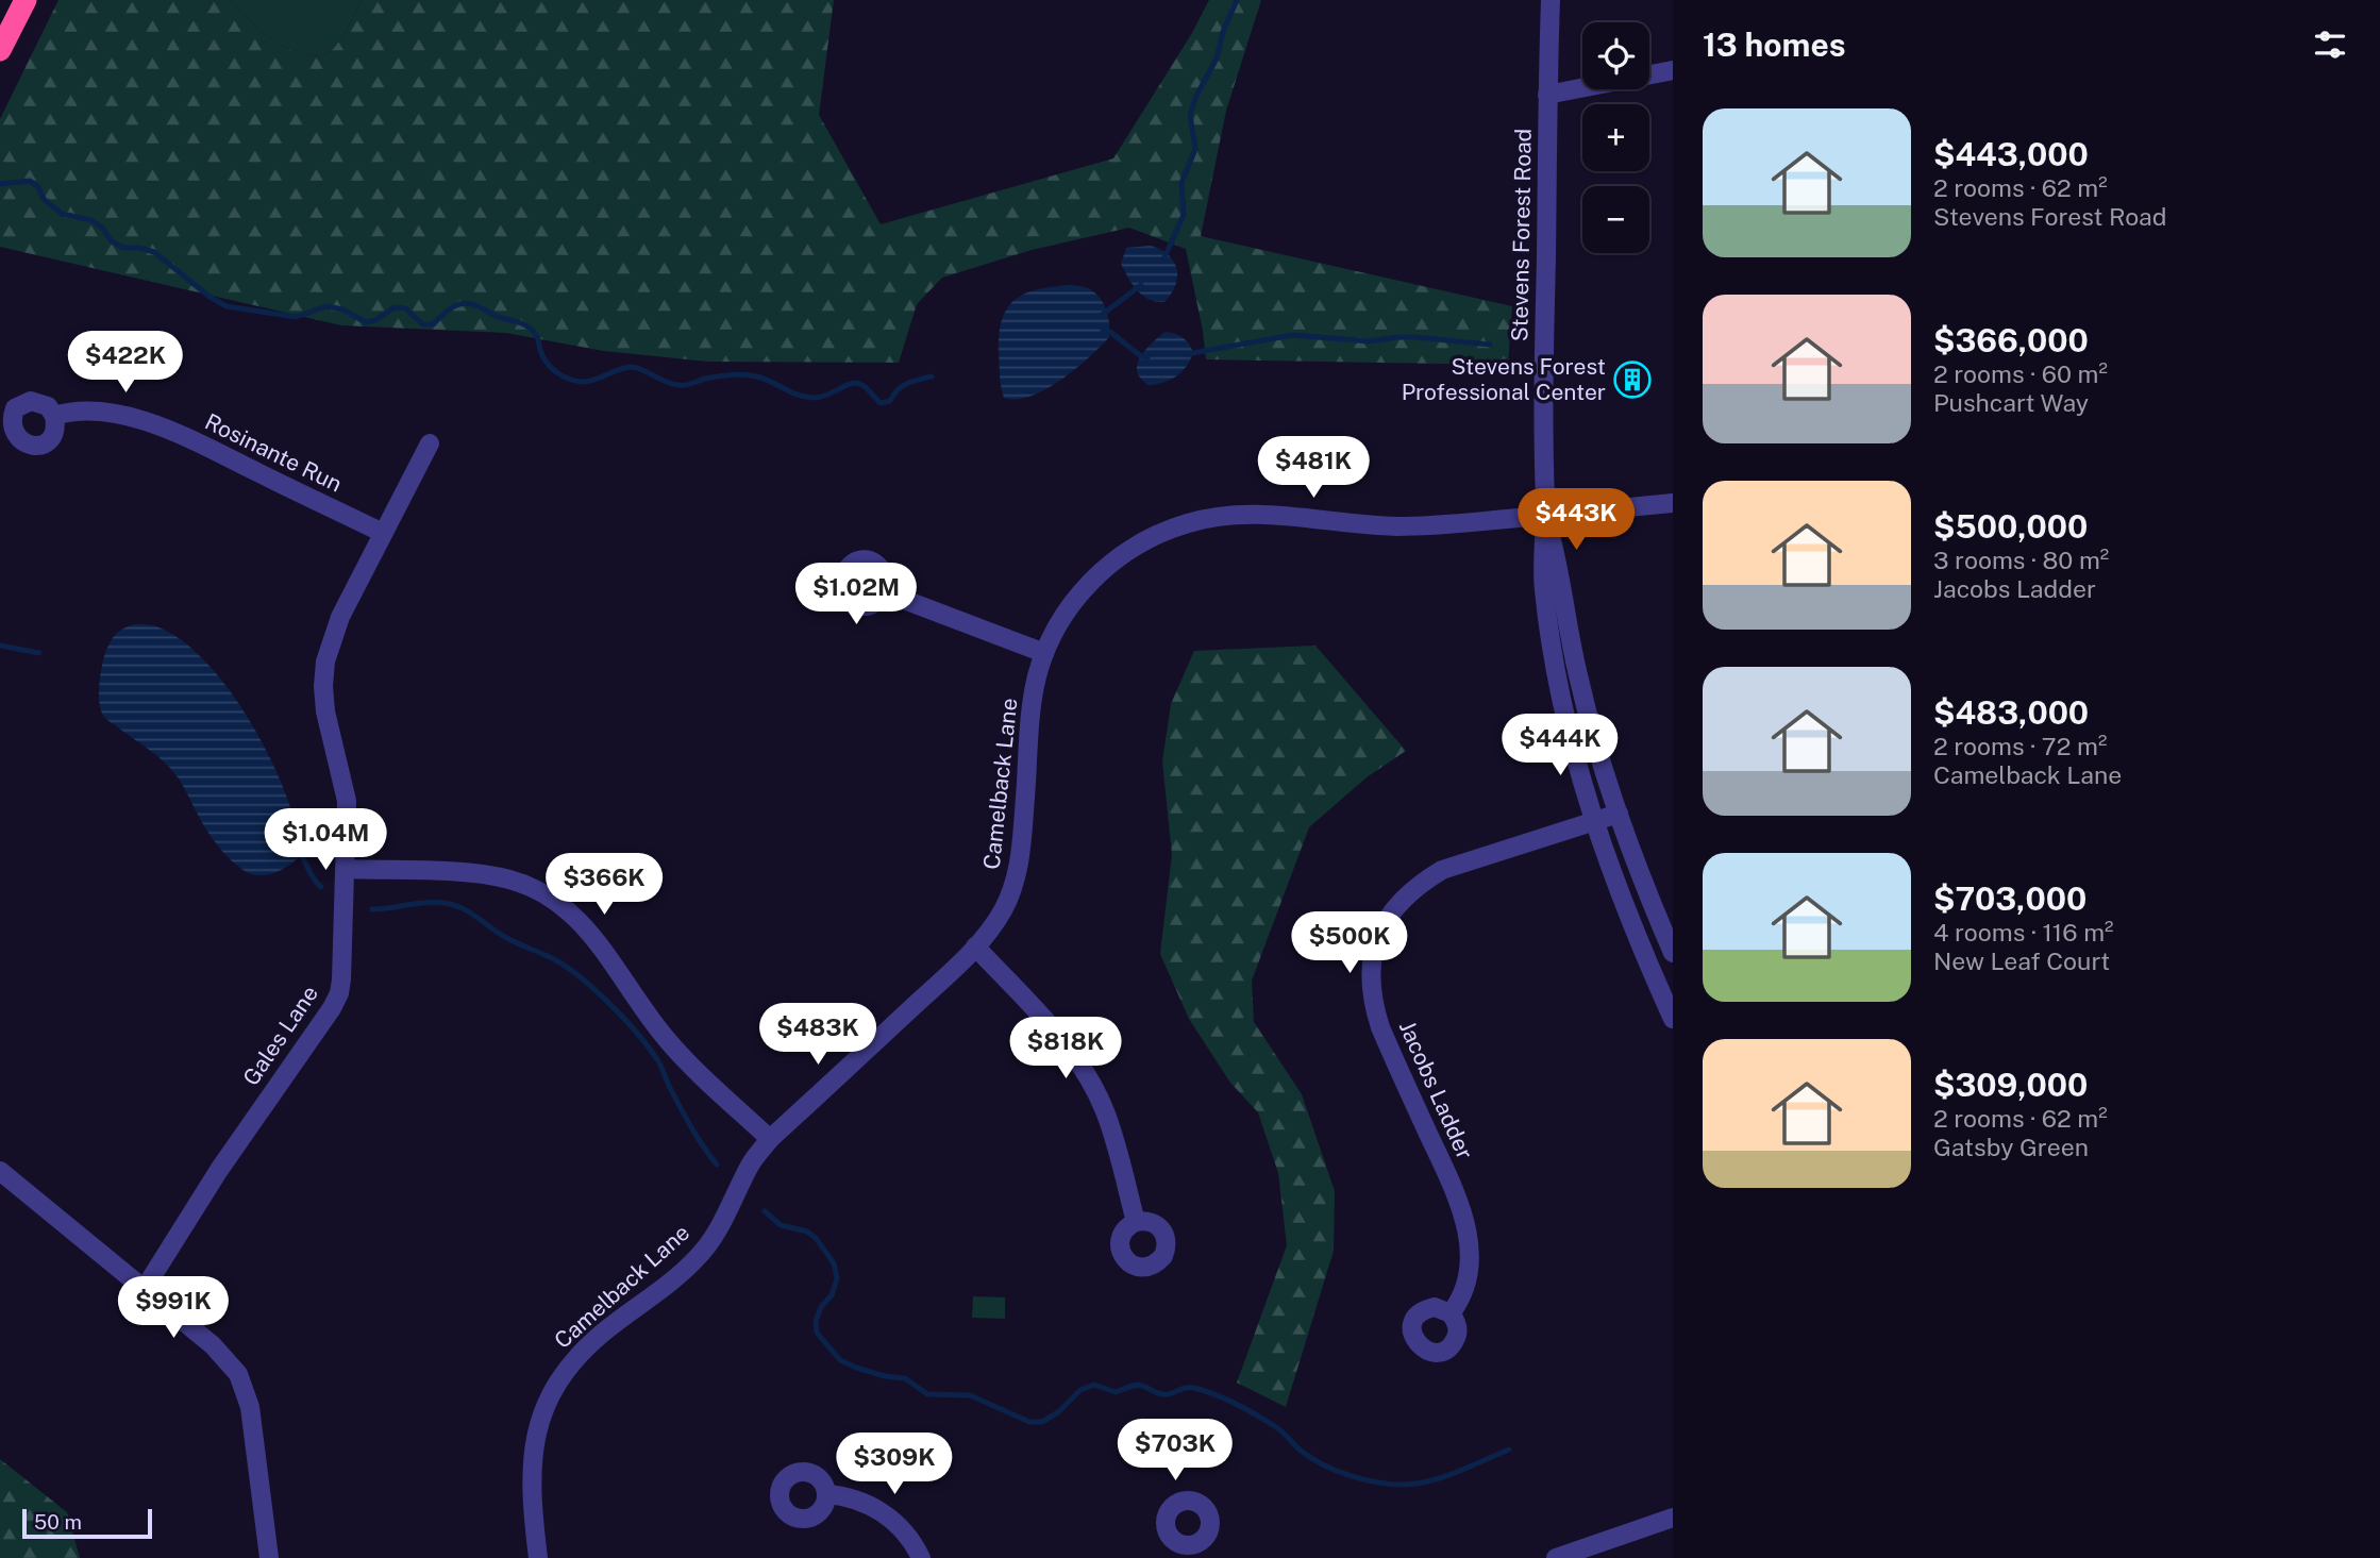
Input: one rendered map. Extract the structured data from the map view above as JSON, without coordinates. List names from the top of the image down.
{
  "streets": {
    "street": [
      "Stevens Forest Road",
      "Rosinante Run",
      "Camelback Lane",
      "Gales Lane",
      "Jacobs Ladder"
    ]
  },
  "crossings": [
    ["Stevens Forest Road", "Camelback Lane"],
    ["Stevens Forest Road", "Jacobs Ladder"],
    ["Rosinante Run", "Gales Lane"]
  ],
  "places": {
    "building": ["Stevens Forest Professional Center"]
  },
  "scale_bar": "50 m",
  "page": {
    "heading": "13 homes",
    "map_buttons": ["+", "−"],
    "list": [
      {
        "name": "$443,000",
        "note": "2 rooms · 62 m² · Stevens Forest Road"
      },
      {
        "name": "$366,000",
        "note": "2 rooms · 60 m² · Pushcart Way"
      },
      {
        "name": "$500,000",
        "note": "3 rooms · 80 m² · Jacobs Ladder"
      },
      {
        "name": "$483,000",
        "note": "2 rooms · 72 m² · Camelback Lane"
      },
      {
        "name": "$703,000",
        "note": "4 rooms · 116 m² · New Leaf Court"
      },
      {
        "name": "$309,000",
        "note": "2 rooms · 62 m² · Gatsby Green"
      }
    ],
    "price": [
      "$422K",
      "$481K",
      "$443K",
      "$1.02M",
      "$444K",
      "$1.04M",
      "$366K",
      "$500K",
      "$483K",
      "$818K",
      "$991K",
      "$703K",
      "$309K"
    ],
    "scale": "50 m"
  }
}
